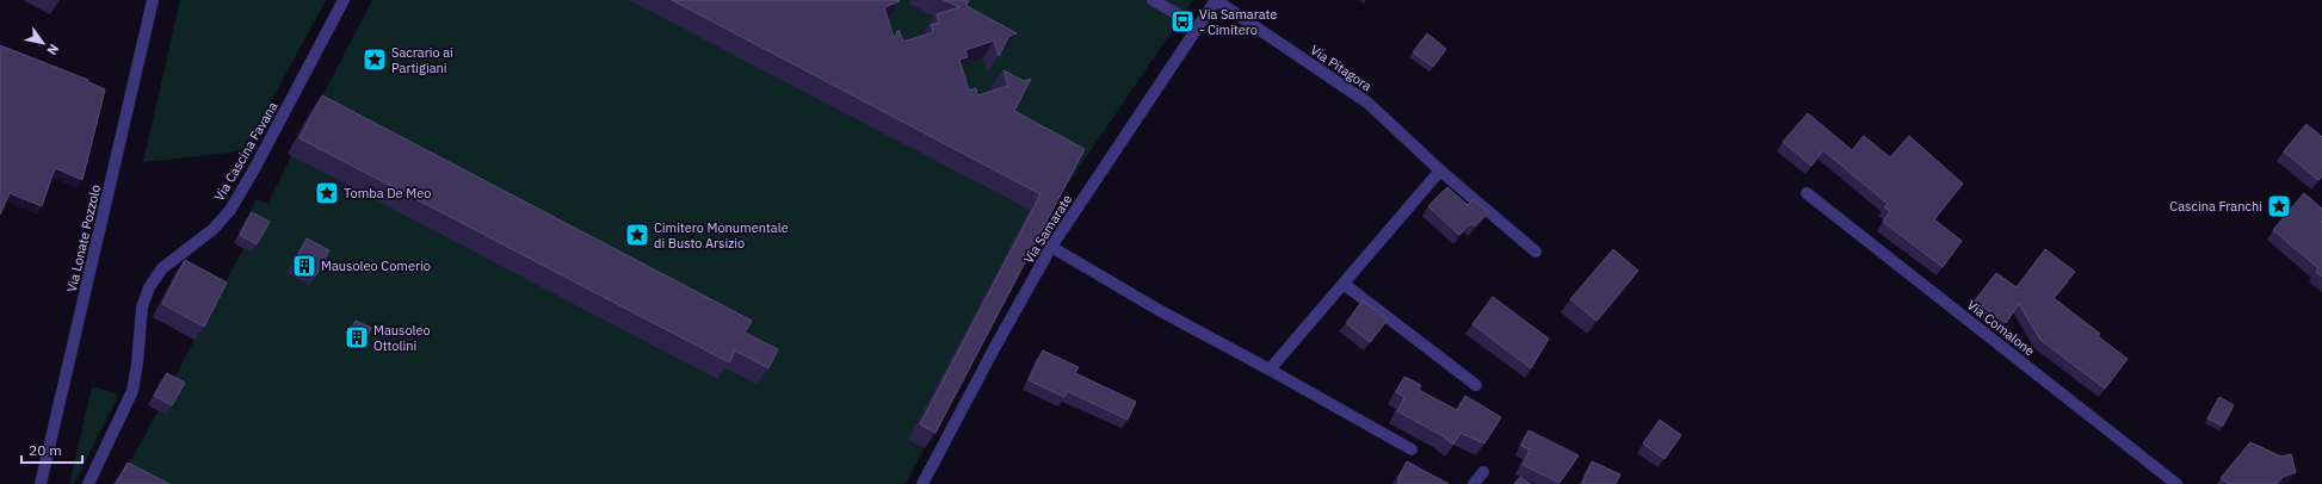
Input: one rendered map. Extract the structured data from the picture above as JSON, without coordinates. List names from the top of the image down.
{
  "streets": {
    "street": [
      "Via Pitagora",
      "Via Cascina Favana",
      "Via Samarate",
      "Via Lonate Pozzolo",
      "Via Comalone"
    ]
  },
  "crossings": [
    ["Via Pitagora", "Via Samarate"]
  ],
  "places": {
    "bus stop": ["Via Samarate - Cimitero"],
    "place": [
      "Sacrario ai Partigiani",
      "Tomba De Meo",
      "Cascina Franchi",
      "Cimitero Monumentale di Busto Arsizio"
    ],
    "building": ["Mausoleo Comerio", "Mausoleo Ottolini"]
  },
  "scale_bar": "20 m",
  "north": "bottom right"
}
